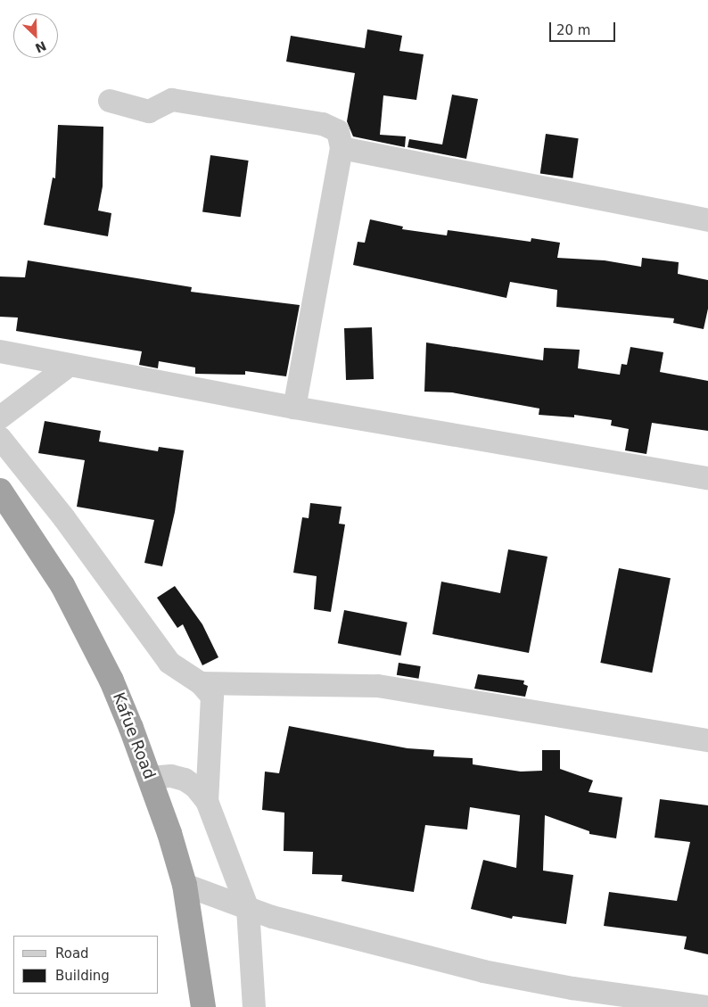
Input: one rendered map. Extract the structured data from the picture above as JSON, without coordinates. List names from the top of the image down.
{
  "streets": {
    "highway": ["Kafue Road"]
  },
  "legend": ["Road", "Building"],
  "scale_bar": "20 m",
  "north": "bottom right"
}
